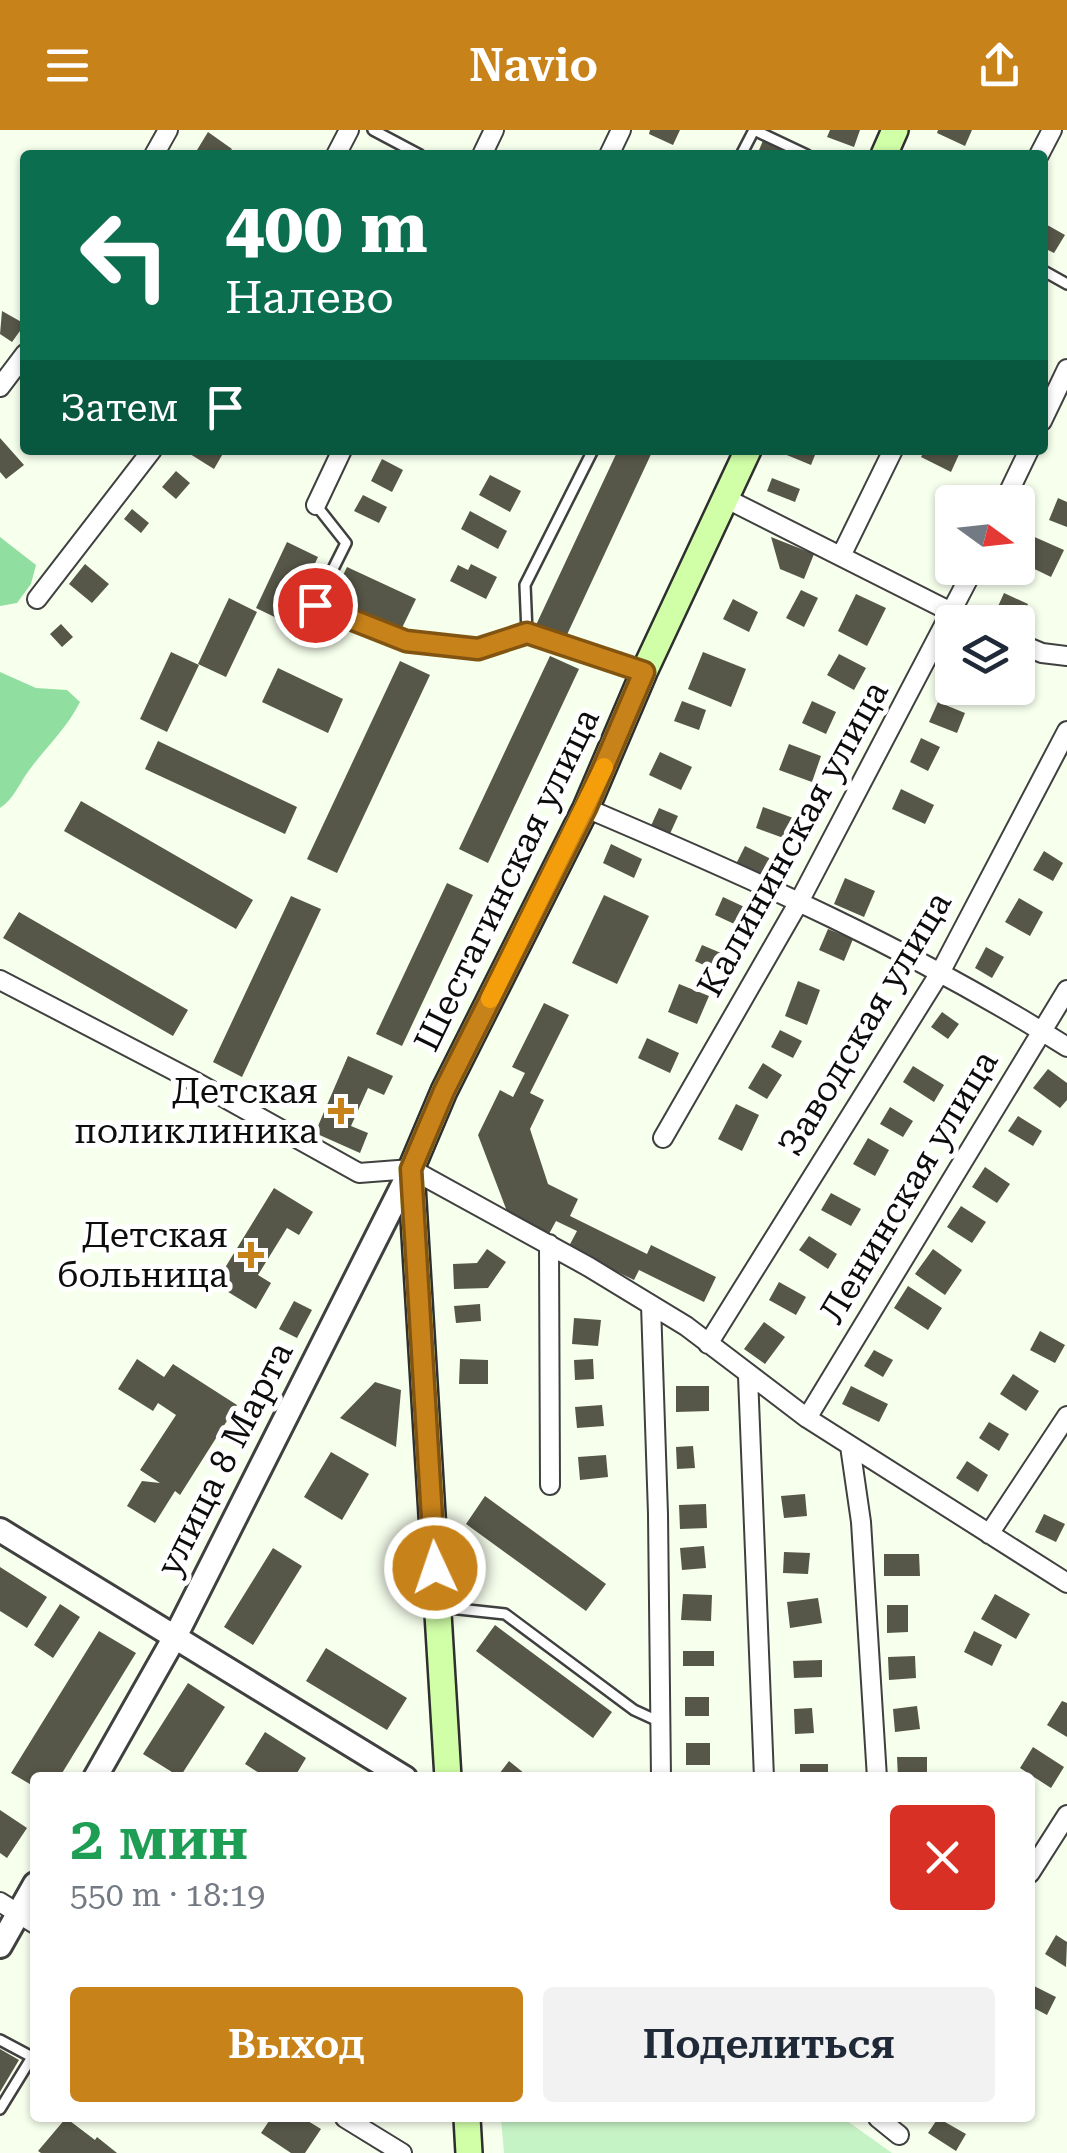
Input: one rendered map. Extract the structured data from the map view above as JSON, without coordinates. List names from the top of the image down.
{
  "streets": {
    "main road": ["Шестагинская улица"],
    "street": [
      "Калининская улица",
      "Заводская улица",
      "Ленинская улица",
      "улица 8 Марта"
    ]
  },
  "crossings": [
    ["Шестагинская улица", "улица 8 Марта"]
  ],
  "places": {
    "health": ["Детская поликлиника", "Детская больница"]
  },
  "north": "right",
  "page": {
    "header": "Navio",
    "turn": ["400 m", "Налево"],
    "then": "Затем",
    "heading": ["2 мин", "550 m · 18:19"],
    "buttons": ["Выход", "Поделиться"]
  }
}
